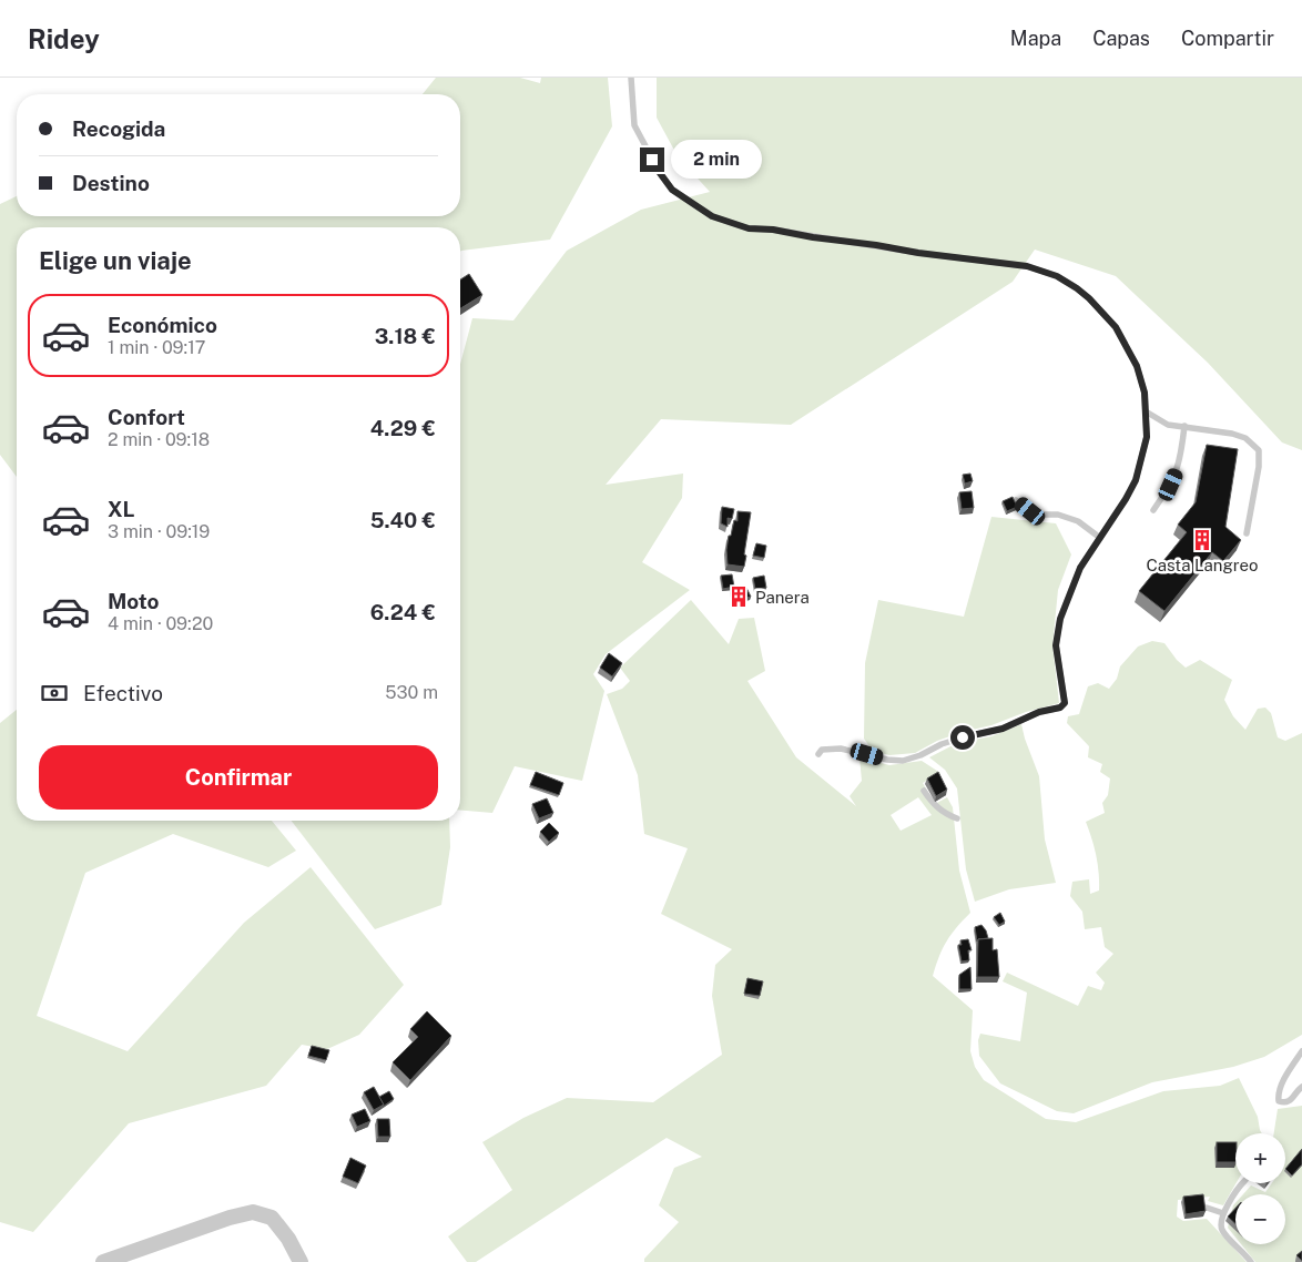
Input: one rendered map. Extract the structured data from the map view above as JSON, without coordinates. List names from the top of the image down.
{
  "places": {
    "building": ["Casta Langreo", "Panera"]
  },
  "page": {
    "header": "Ridey",
    "nav": ["Mapa", "Capas", "Compartir"],
    "banner": ["Recogida", "Destino"],
    "bubble": "2 min",
    "heading": "Elige un viaje",
    "list": [
      {
        "name": "Económico",
        "note": "1 min · 09:17",
        "value": "3.18 €"
      },
      {
        "name": "Confort",
        "note": "2 min · 09:18",
        "value": "4.29 €"
      },
      {
        "name": "XL",
        "note": "3 min · 09:19",
        "value": "5.40 €"
      },
      {
        "name": "Moto",
        "note": "4 min · 09:20",
        "value": "6.24 €"
      }
    ],
    "pay": ["Efectivo", "530 m"],
    "buttons": "Confirmar",
    "map_buttons": ["+", "−"]
  }
}
